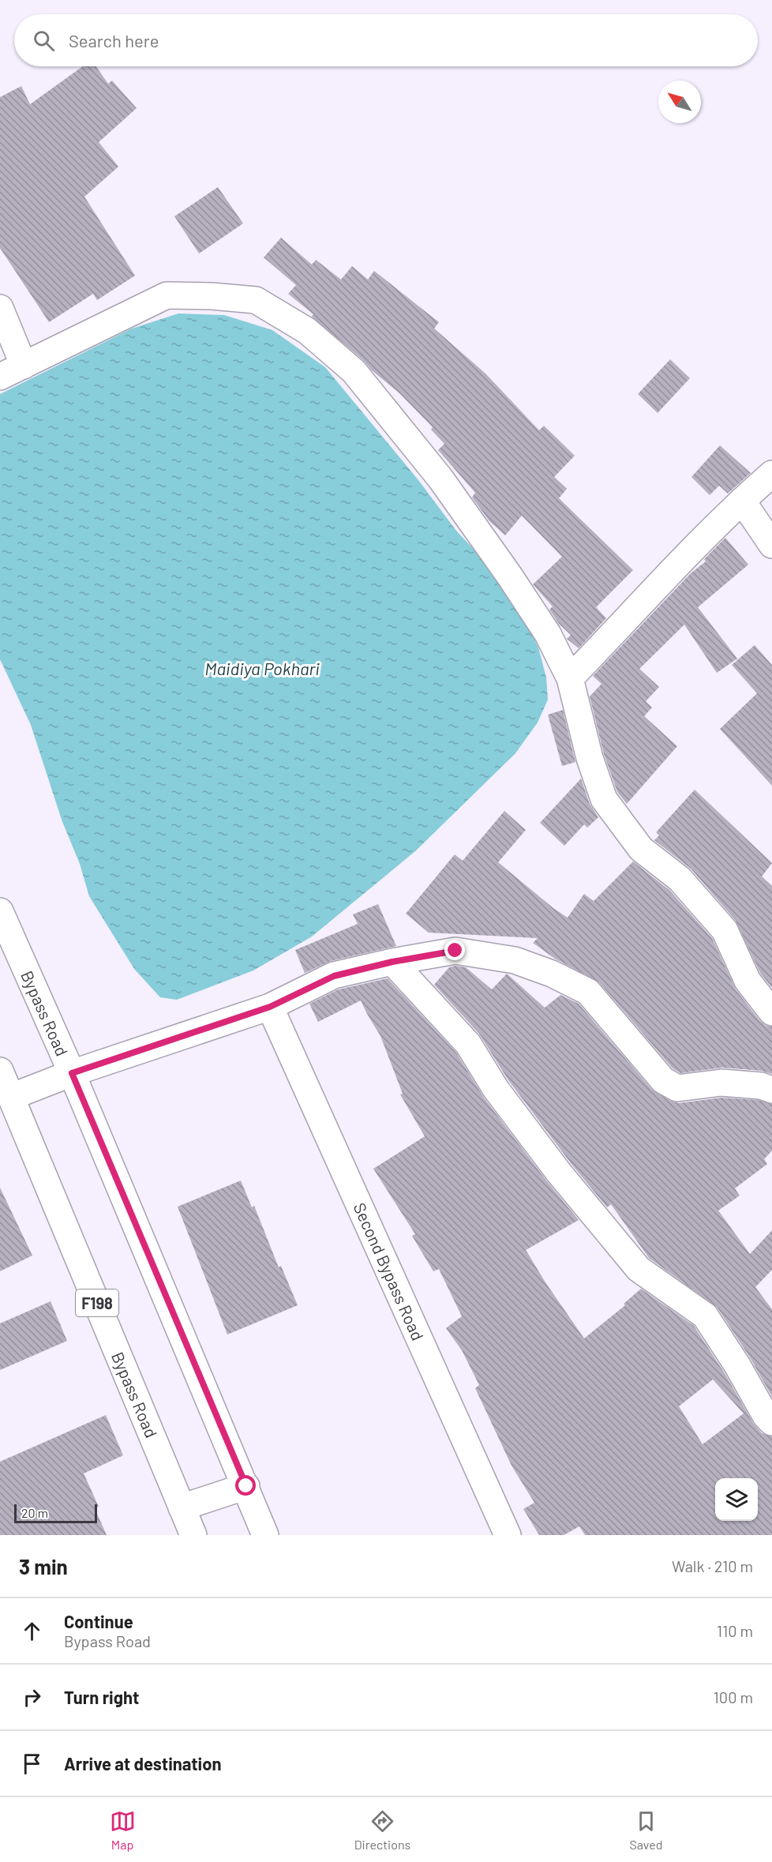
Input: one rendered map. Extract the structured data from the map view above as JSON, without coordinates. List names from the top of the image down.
{
  "streets": {
    "street": ["Bypass Road", "Second Bypass Road", "F198"]
  },
  "water": ["Maidiya Pokhari"],
  "scale_bar": "20 m",
  "north": "top left",
  "page": {
    "search": "Search here",
    "scale": "20 m",
    "heading": ["3 min", "Walk · 210 m"],
    "list": [
      ["Continue", "Bypass Road", "110 m"],
      ["Turn right", "100 m"],
      "Arrive at destination"
    ],
    "nav": ["Map", "Directions", "Saved"]
  }
}
